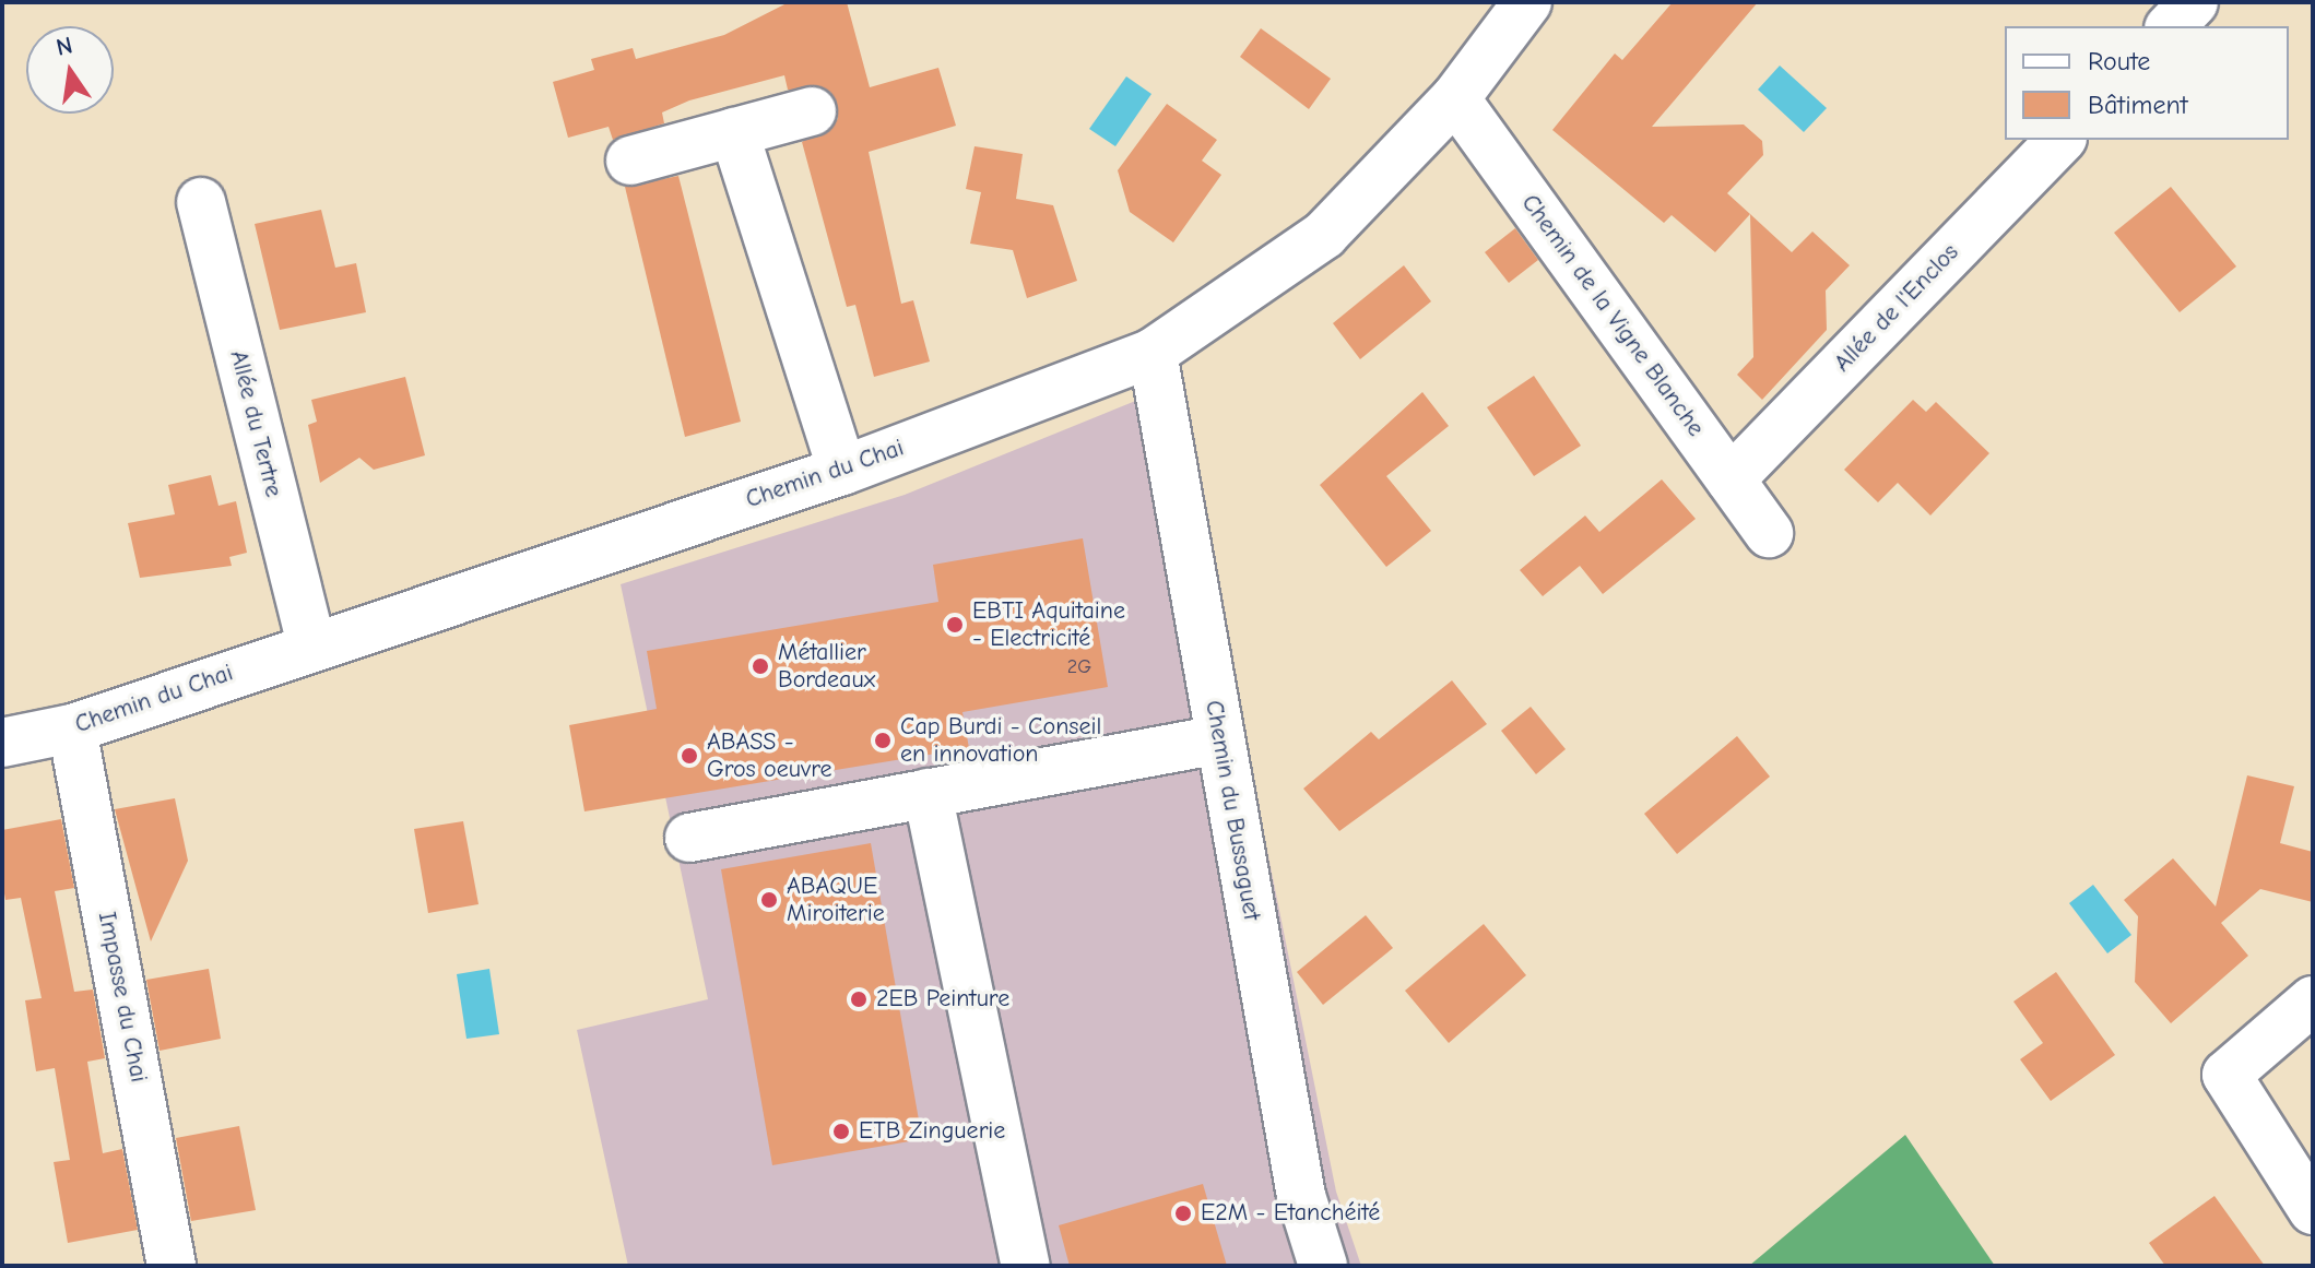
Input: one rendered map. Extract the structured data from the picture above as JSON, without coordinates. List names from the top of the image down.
{
  "streets": {
    "street": [
      "Allée de l'Enclos",
      "Chemin de la Vigne Blanche",
      "Allée du Tertre",
      "Chemin du Chai",
      "Chemin du Bussaguet",
      "Impasse du Chai"
    ]
  },
  "crossings": [
    ["Allée de l'Enclos", "Chemin de la Vigne Blanche"],
    ["Chemin de la Vigne Blanche", "Chemin du Chai"],
    ["Allée du Tertre", "Chemin du Chai"],
    ["Chemin du Chai", "Chemin du Bussaguet"],
    ["Chemin du Chai", "Impasse du Chai"]
  ],
  "places": [
    "EBTI Aquitaine - Electricité",
    "Métallier Bordeaux",
    "Cap Burdi - Conseil en innovation",
    "ABASS - Gros oeuvre",
    "ABAQUE Miroiterie",
    "2EB Peinture",
    "ETB Zinguerie",
    "E2M - Etanchéité"
  ],
  "house_numbers": ["2G"],
  "legend": ["Route", "Bâtiment"],
  "north": "top"
}
